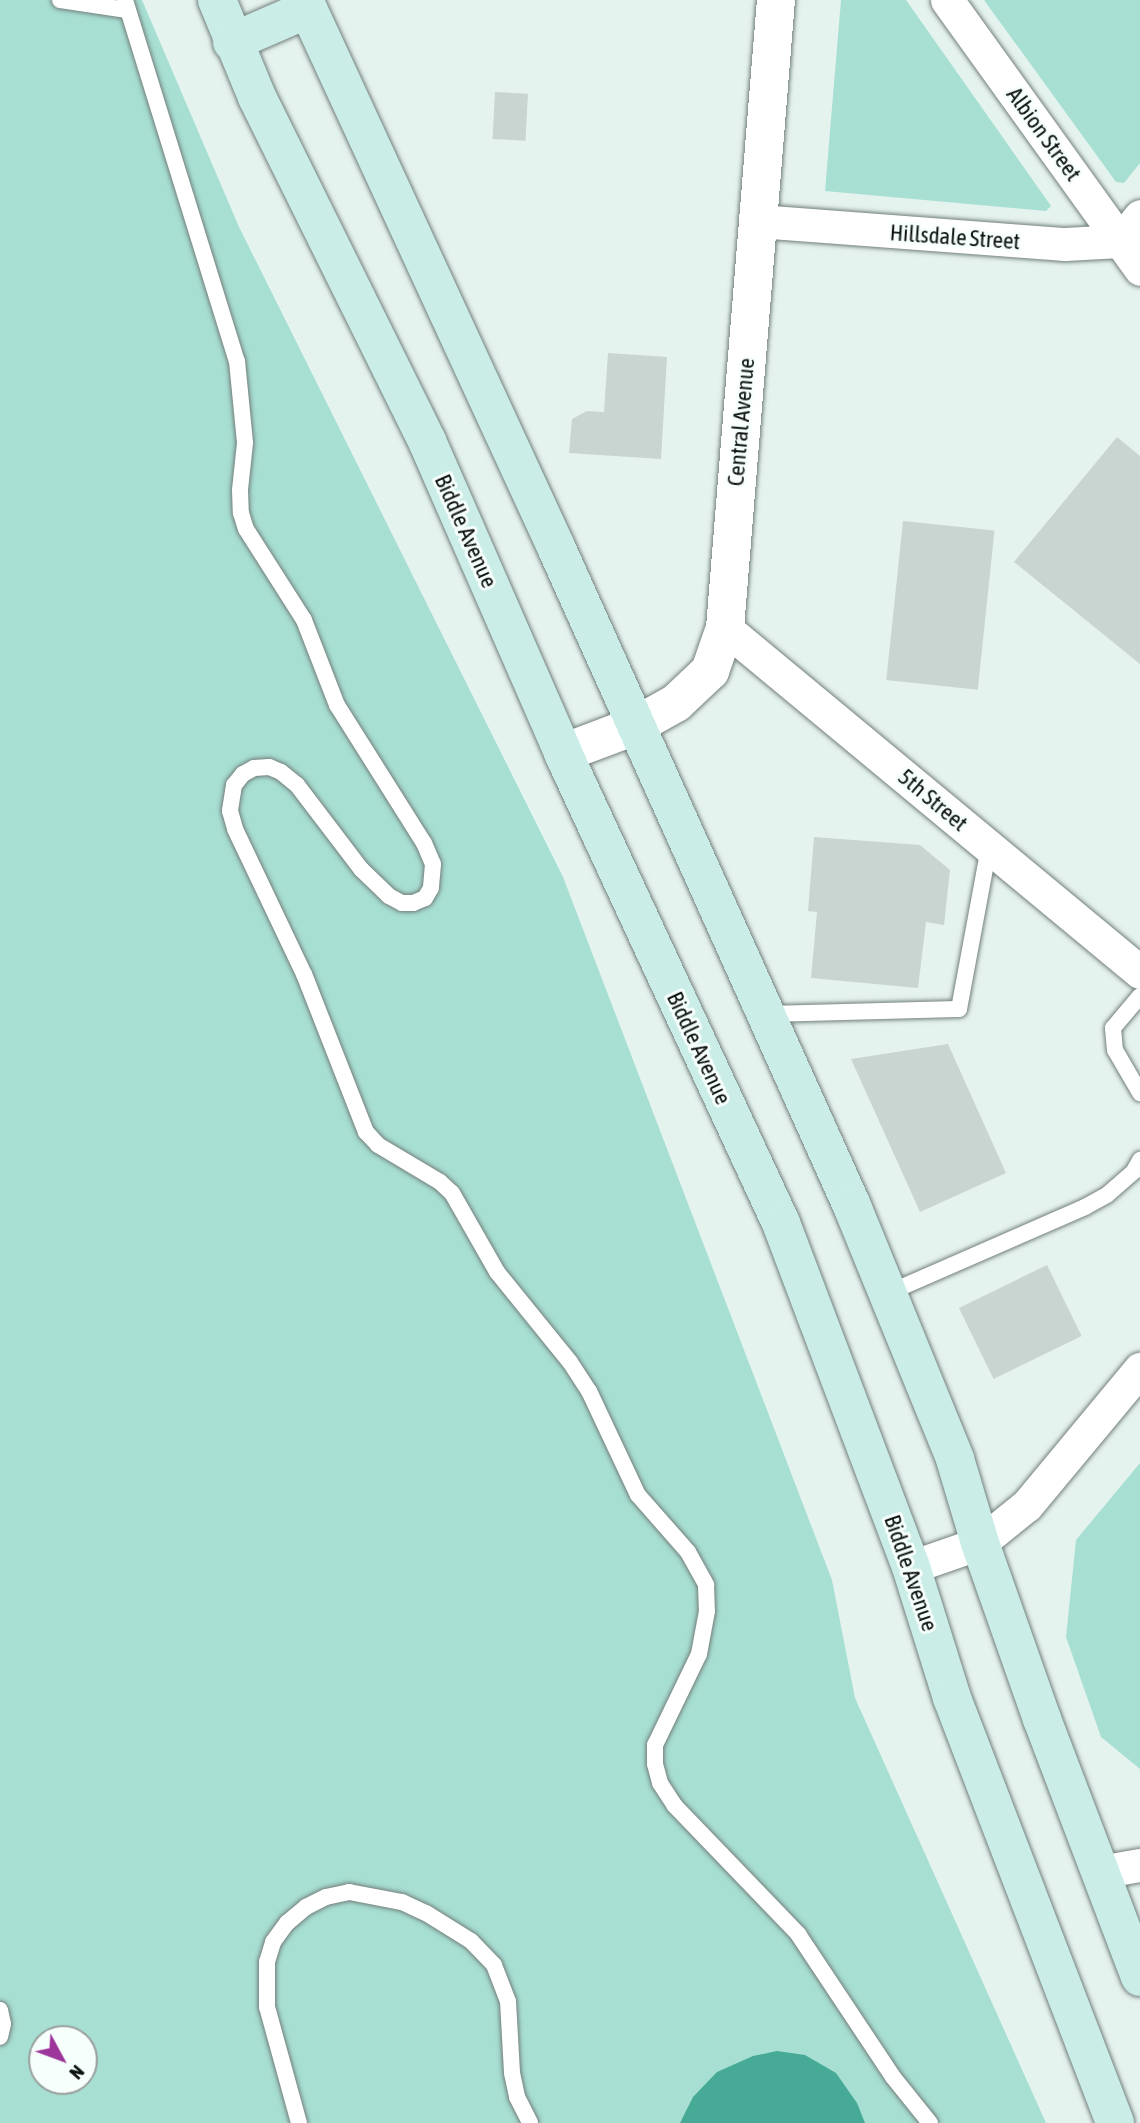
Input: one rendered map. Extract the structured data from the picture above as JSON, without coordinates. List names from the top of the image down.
{
  "streets": {
    "main road": ["Biddle Avenue"],
    "street": [
      "Albion Street",
      "Hillsdale Street",
      "Central Avenue",
      "5th Street"
    ]
  },
  "crossings": [
    ["Albion Street", "Hillsdale Street"],
    ["Hillsdale Street", "Central Avenue"],
    ["Central Avenue", "Biddle Avenue"],
    ["Central Avenue", "5th Street"]
  ],
  "north": "bottom right"
}
